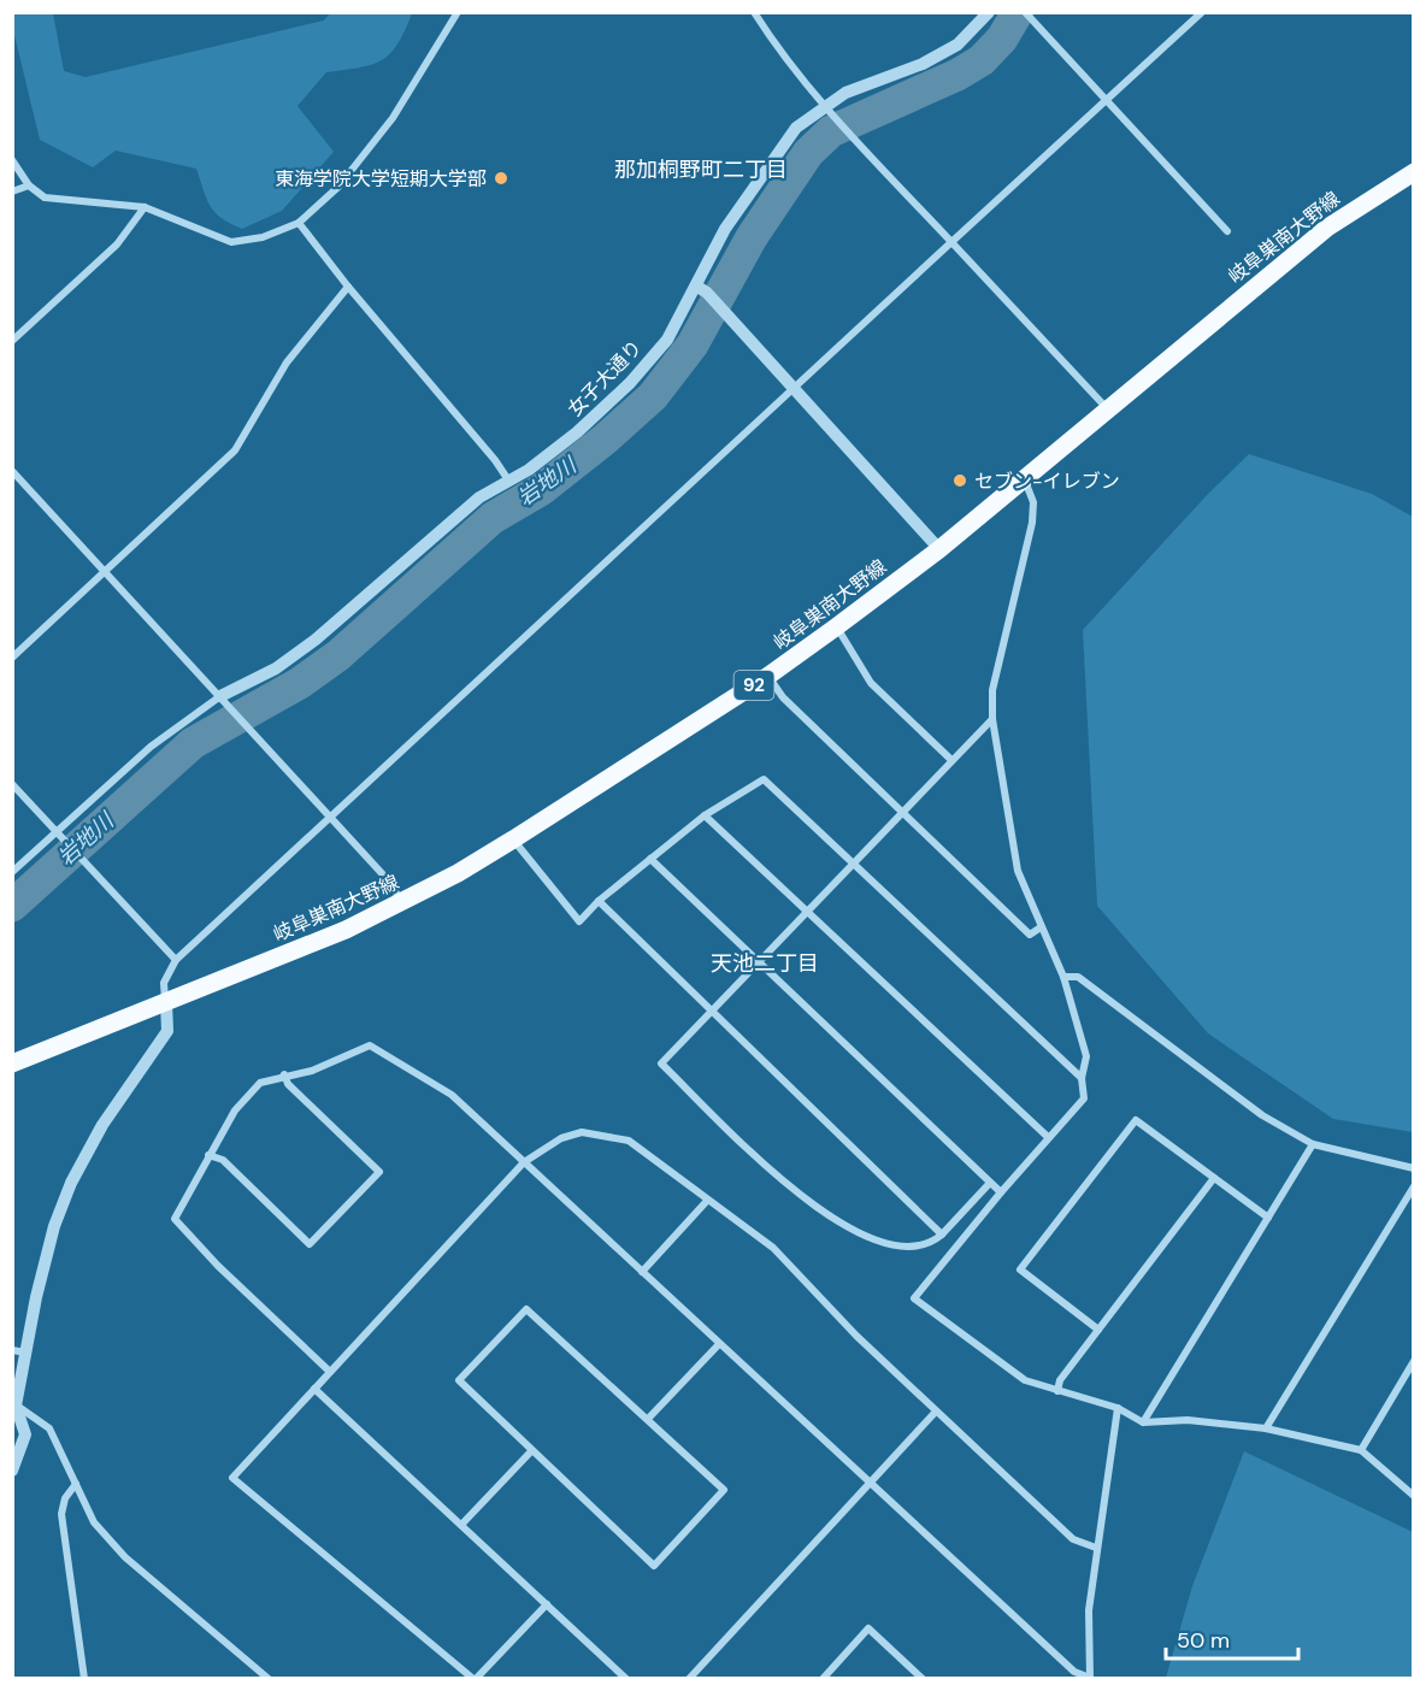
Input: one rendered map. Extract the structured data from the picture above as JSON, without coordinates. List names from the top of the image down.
{
  "streets": {
    "main road": ["岐阜巣南大野線", "92"],
    "street": ["女子大通り"]
  },
  "districts": ["那加桐野町二丁目", "天池二丁目"],
  "water": ["岩地川"],
  "places": ["東海学院大学短期大学部", "セブン-イレブン"],
  "scale_bar": "50 m"
}
